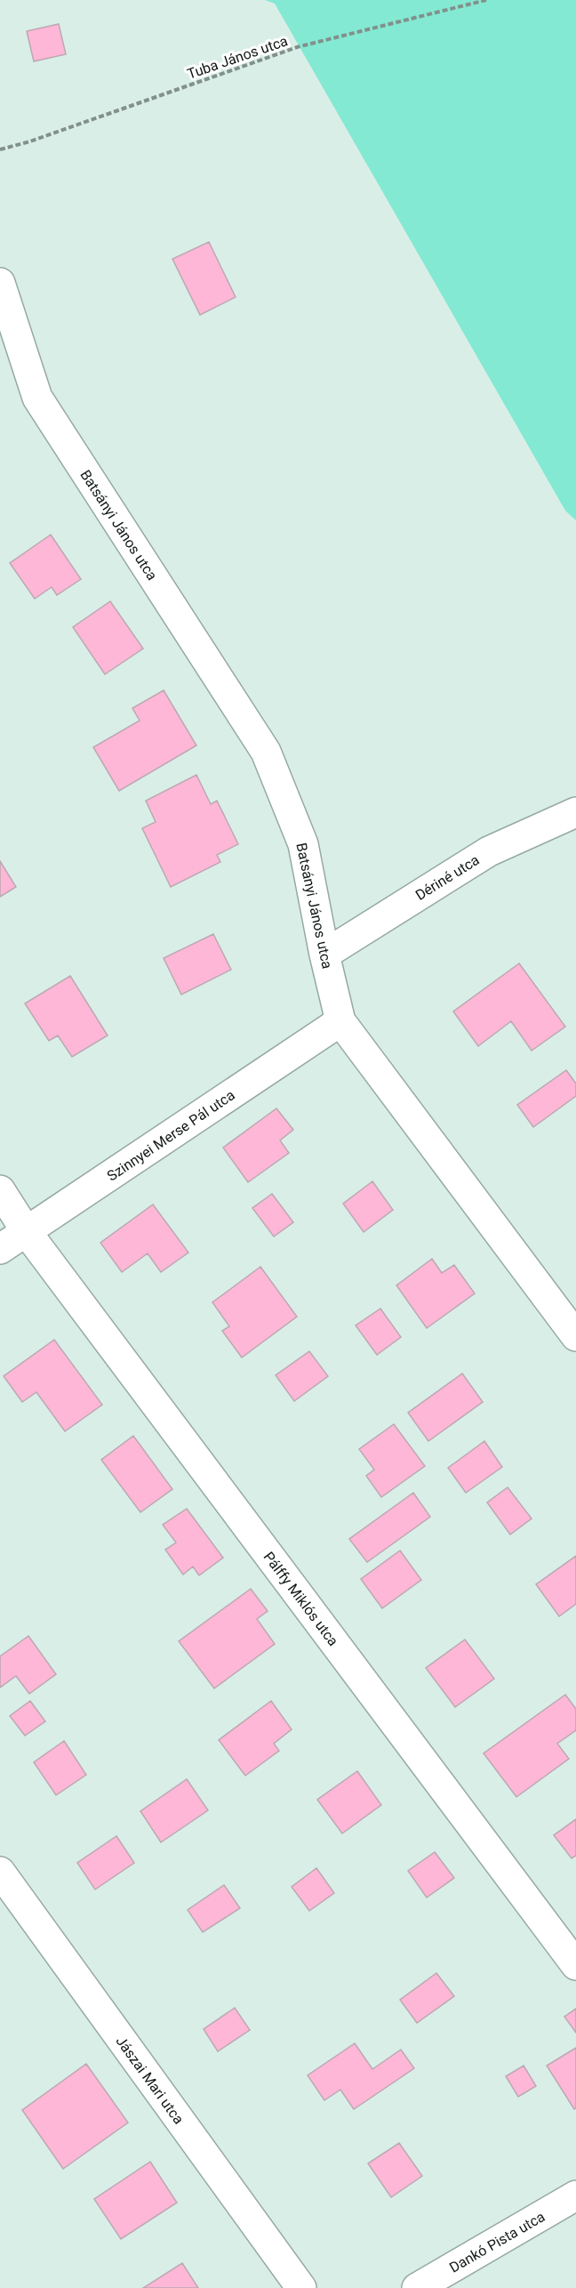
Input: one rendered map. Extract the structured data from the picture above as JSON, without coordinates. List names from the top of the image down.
{
  "streets": {
    "street": [
      "Batsányi János utca",
      "Dériné utca",
      "Szinnyei Merse Pál utca",
      "Pálffy Miklós utca",
      "Jászai Mari utca",
      "Dankó Pista utca"
    ],
    "path": ["Tuba János utca"]
  },
  "crossings": [
    ["Batsányi János utca", "Dériné utca"],
    ["Batsányi János utca", "Szinnyei Merse Pál utca"],
    ["Szinnyei Merse Pál utca", "Pálffy Miklós utca"]
  ]
}
